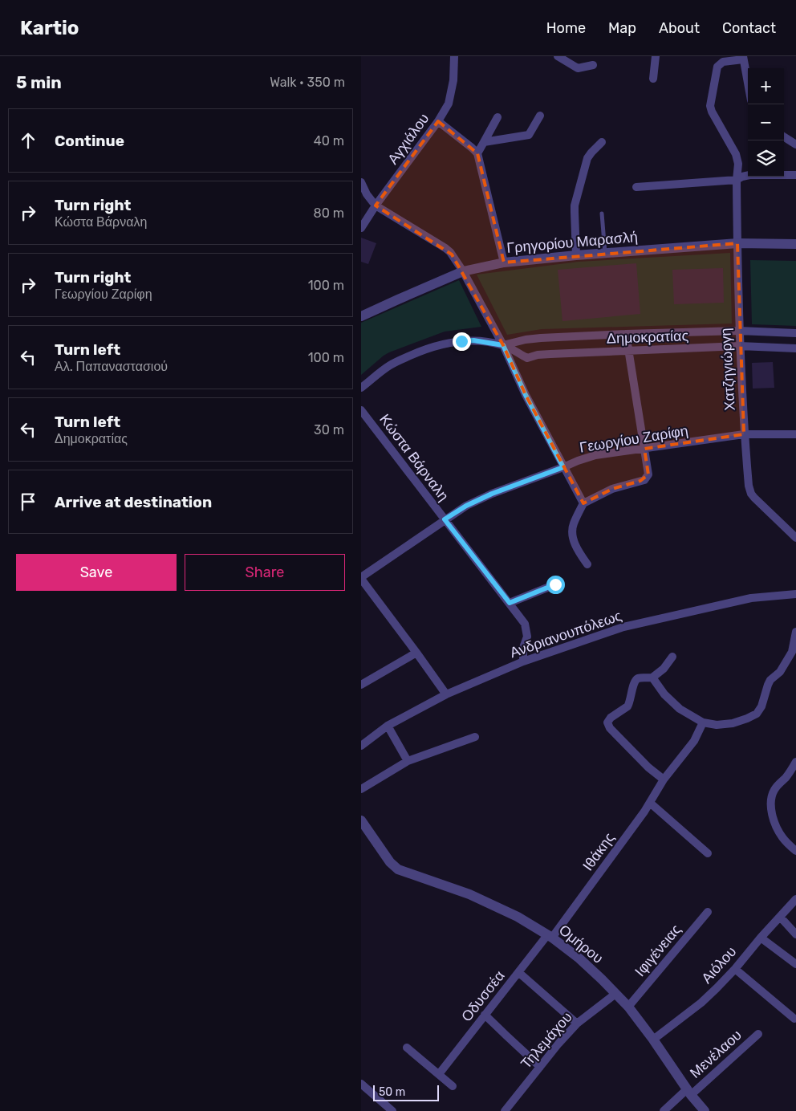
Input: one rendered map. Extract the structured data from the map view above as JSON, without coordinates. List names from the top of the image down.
{
  "streets": {
    "street": [
      "Αγχιάλου",
      "Γρηγορίου Μαρασλή",
      "Δημοκρατίας",
      "Χατζηγιώργη",
      "Γεωργίου Ζαρίφη",
      "Κώστα Βάρναλη",
      "Ανδριανουπόλεως",
      "Ιθάκης",
      "Ομήρου",
      "Ιφιγένειας",
      "Αιόλου",
      "Οδυσσέα",
      "Τηλεμάχου",
      "Μενέλαου"
    ]
  },
  "crossings": [
    ["Γρηγορίου Μαρασλή", "Χατζηγιώργη"],
    ["Δημοκρατίας", "Χατζηγιώργη"],
    ["Χατζηγιώργη", "Γεωργίου Ζαρίφη"],
    ["Γεωργίου Ζαρίφη", "Κώστα Βάρναλη"],
    ["Κώστα Βάρναλη", "Ανδριανουπόλεως"],
    ["Ιθάκης", "Ομήρου"],
    ["Ιθάκης", "Οδυσσέα"],
    ["Ομήρου", "Ιφιγένειας"],
    ["Ομήρου", "Αιόλου"],
    ["Ομήρου", "Οδυσσέα"],
    ["Ομήρου", "Τηλεμάχου"],
    ["Ομήρου", "Μενέλαου"]
  ],
  "scale_bar": "50 m",
  "page": {
    "header": "Kartio",
    "nav": [
      "Home",
      "Map",
      "About",
      "Contact"
    ],
    "heading": ["5 min", "Walk · 350 m"],
    "map_buttons": ["+", "−"],
    "list": [
      ["Continue", "40 m"],
      ["Turn right", "Κώστα Βάρναλη", "80 m"],
      ["Turn right", "Γεωργίου Ζαρίφη", "100 m"],
      ["Turn left", "Αλ. Παπαναστασιού", "100 m"],
      ["Turn left", "Δημοκρατίας", "30 m"],
      "Arrive at destination"
    ],
    "buttons": ["Save", "Share"],
    "scale": "50 m"
  }
}
